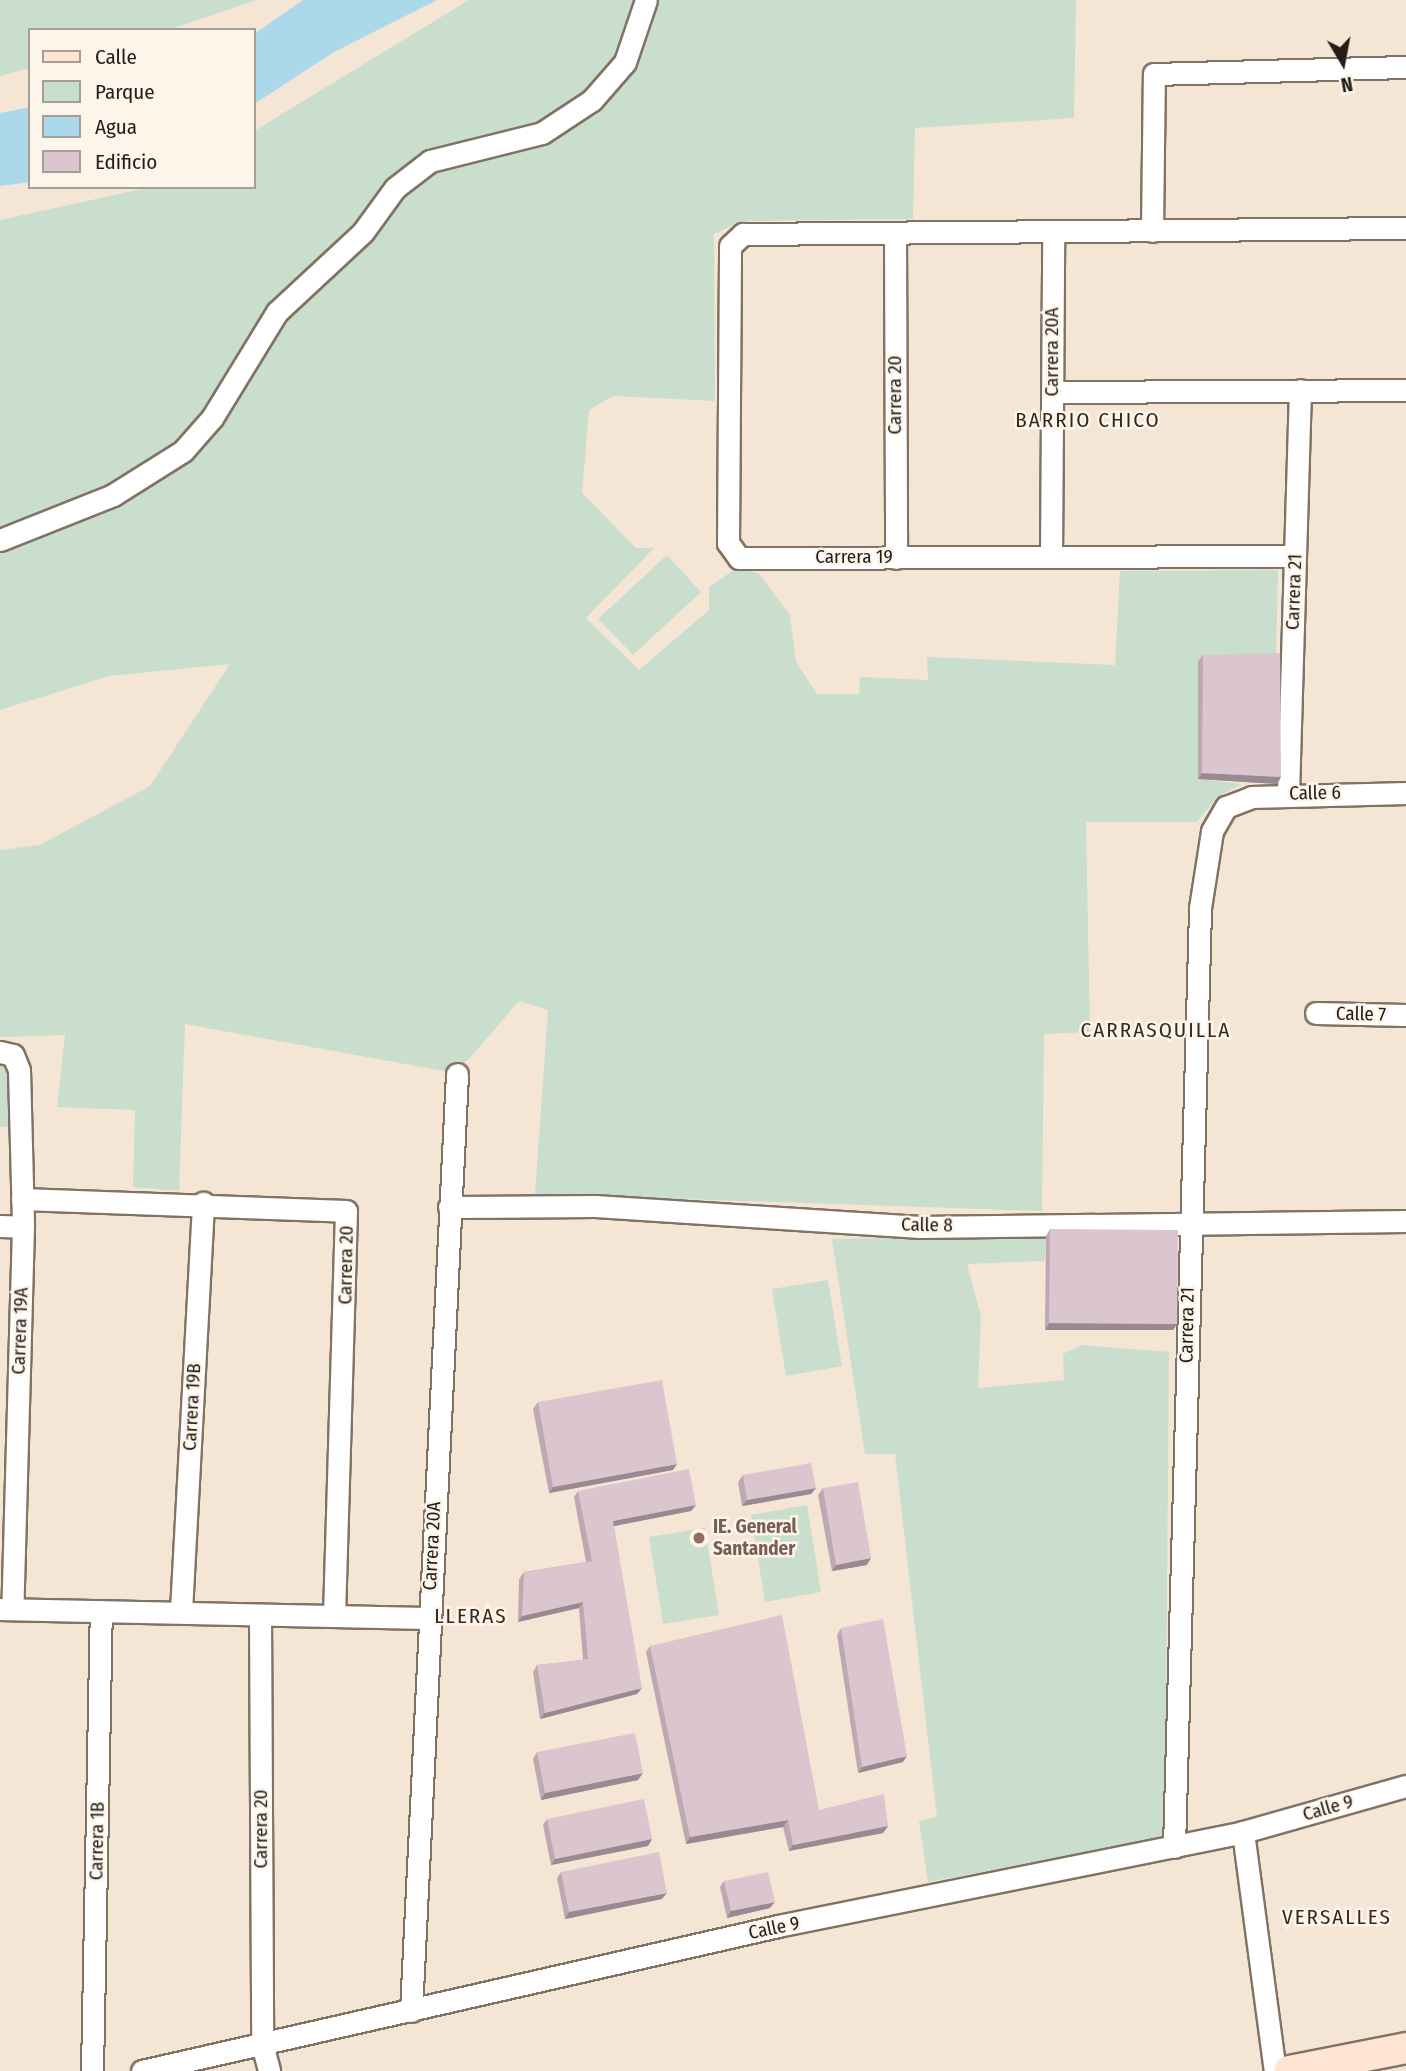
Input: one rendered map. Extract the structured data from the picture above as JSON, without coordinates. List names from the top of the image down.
{
  "streets": {
    "street": [
      "Carrera 20A",
      "Carrera 20",
      "Carrera 19",
      "Carrera 21",
      "Calle 6",
      "Calle 7",
      "Calle 8",
      "Carrera 19A",
      "Carrera 19B",
      "Calle 9",
      "Carrera 1B"
    ]
  },
  "crossings": [
    ["Carrera 20A", "Carrera 19"],
    ["Carrera 20A", "Calle 8"],
    ["Carrera 20A", "Calle 9"],
    ["Carrera 20", "Carrera 19"],
    ["Carrera 20", "Carrera 19B"],
    ["Carrera 20", "Calle 9"],
    ["Carrera 19", "Carrera 21"],
    ["Carrera 21", "Calle 6"],
    ["Carrera 21", "Calle 8"],
    ["Carrera 21", "Calle 9"]
  ],
  "districts": [
    "BARRIO CHICO",
    "CARRASQUILLA",
    "LLERAS",
    "VERSALLES"
  ],
  "places": ["IE. General Santander"],
  "legend": [
    "Calle",
    "Parque",
    "Agua",
    "Edificio"
  ],
  "north": "bottom"
}
